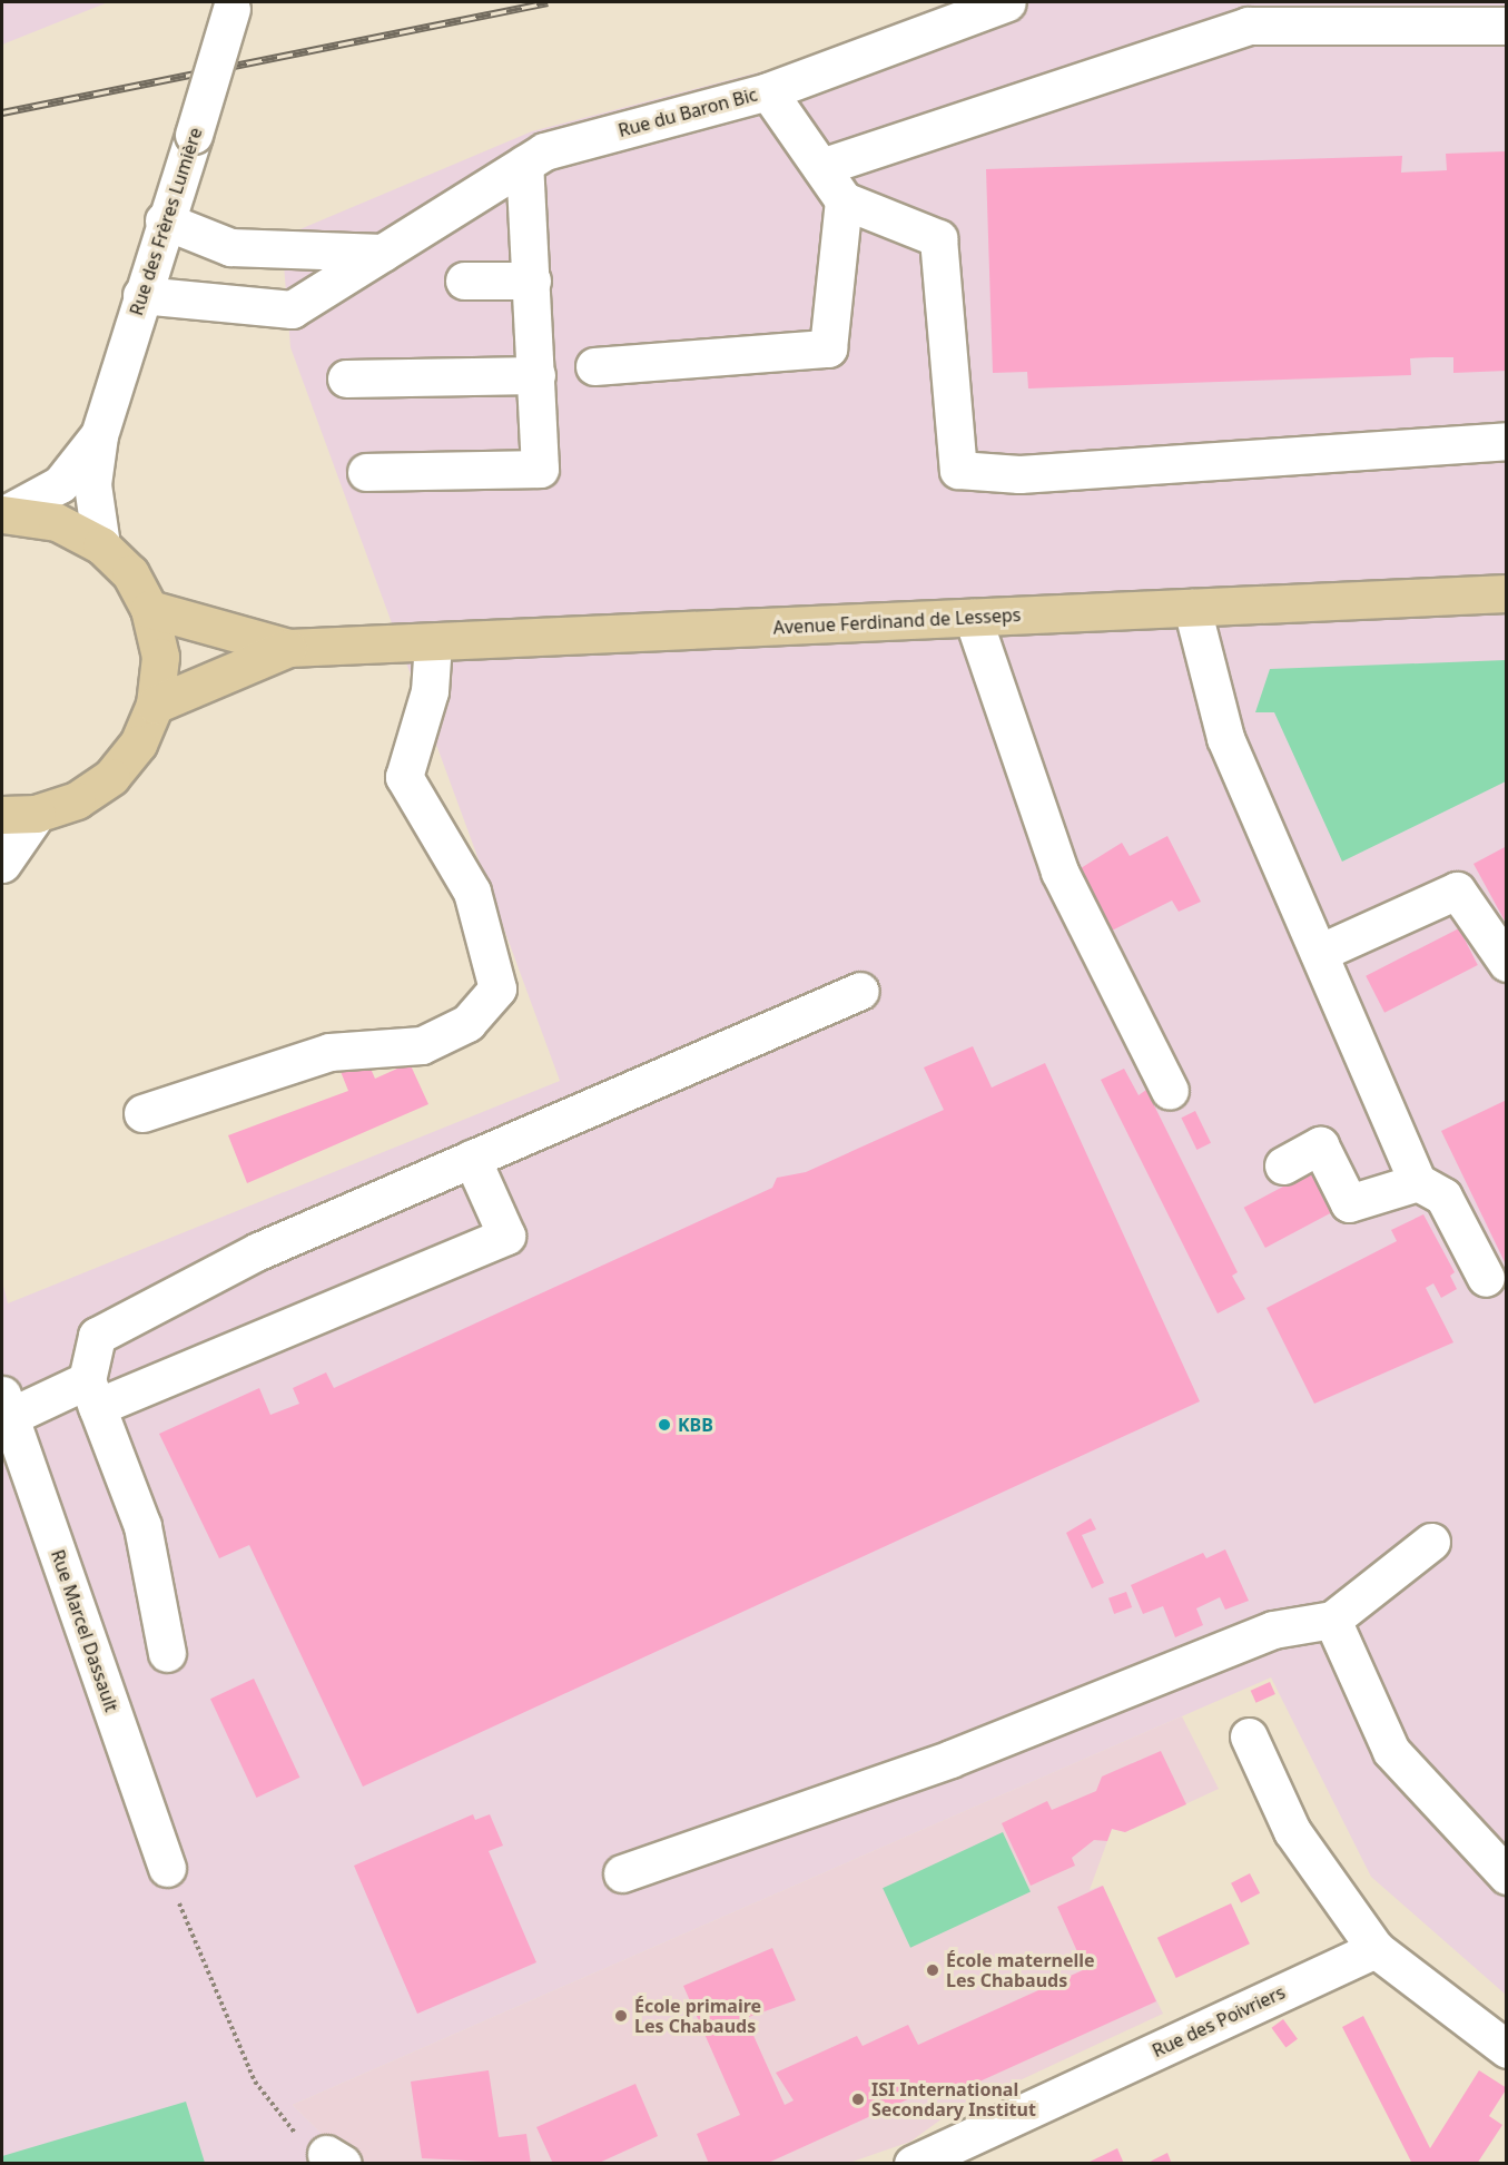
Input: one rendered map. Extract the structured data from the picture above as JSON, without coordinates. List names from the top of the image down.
{
  "streets": {
    "main road": ["Avenue Ferdinand de Lesseps"],
    "street": [
      "Rue du Baron Bic",
      "Rue des Frères Lumière",
      "Rue Marcel Dassault",
      "Rue des Poivriers"
    ]
  },
  "crossings": [
    ["Rue du Baron Bic", "Rue des Frères Lumière"]
  ],
  "places": [
    "KBB",
    "École maternelle Les Chabauds",
    "École primaire Les Chabauds",
    "ISI International Secondary Institut"
  ]
}
